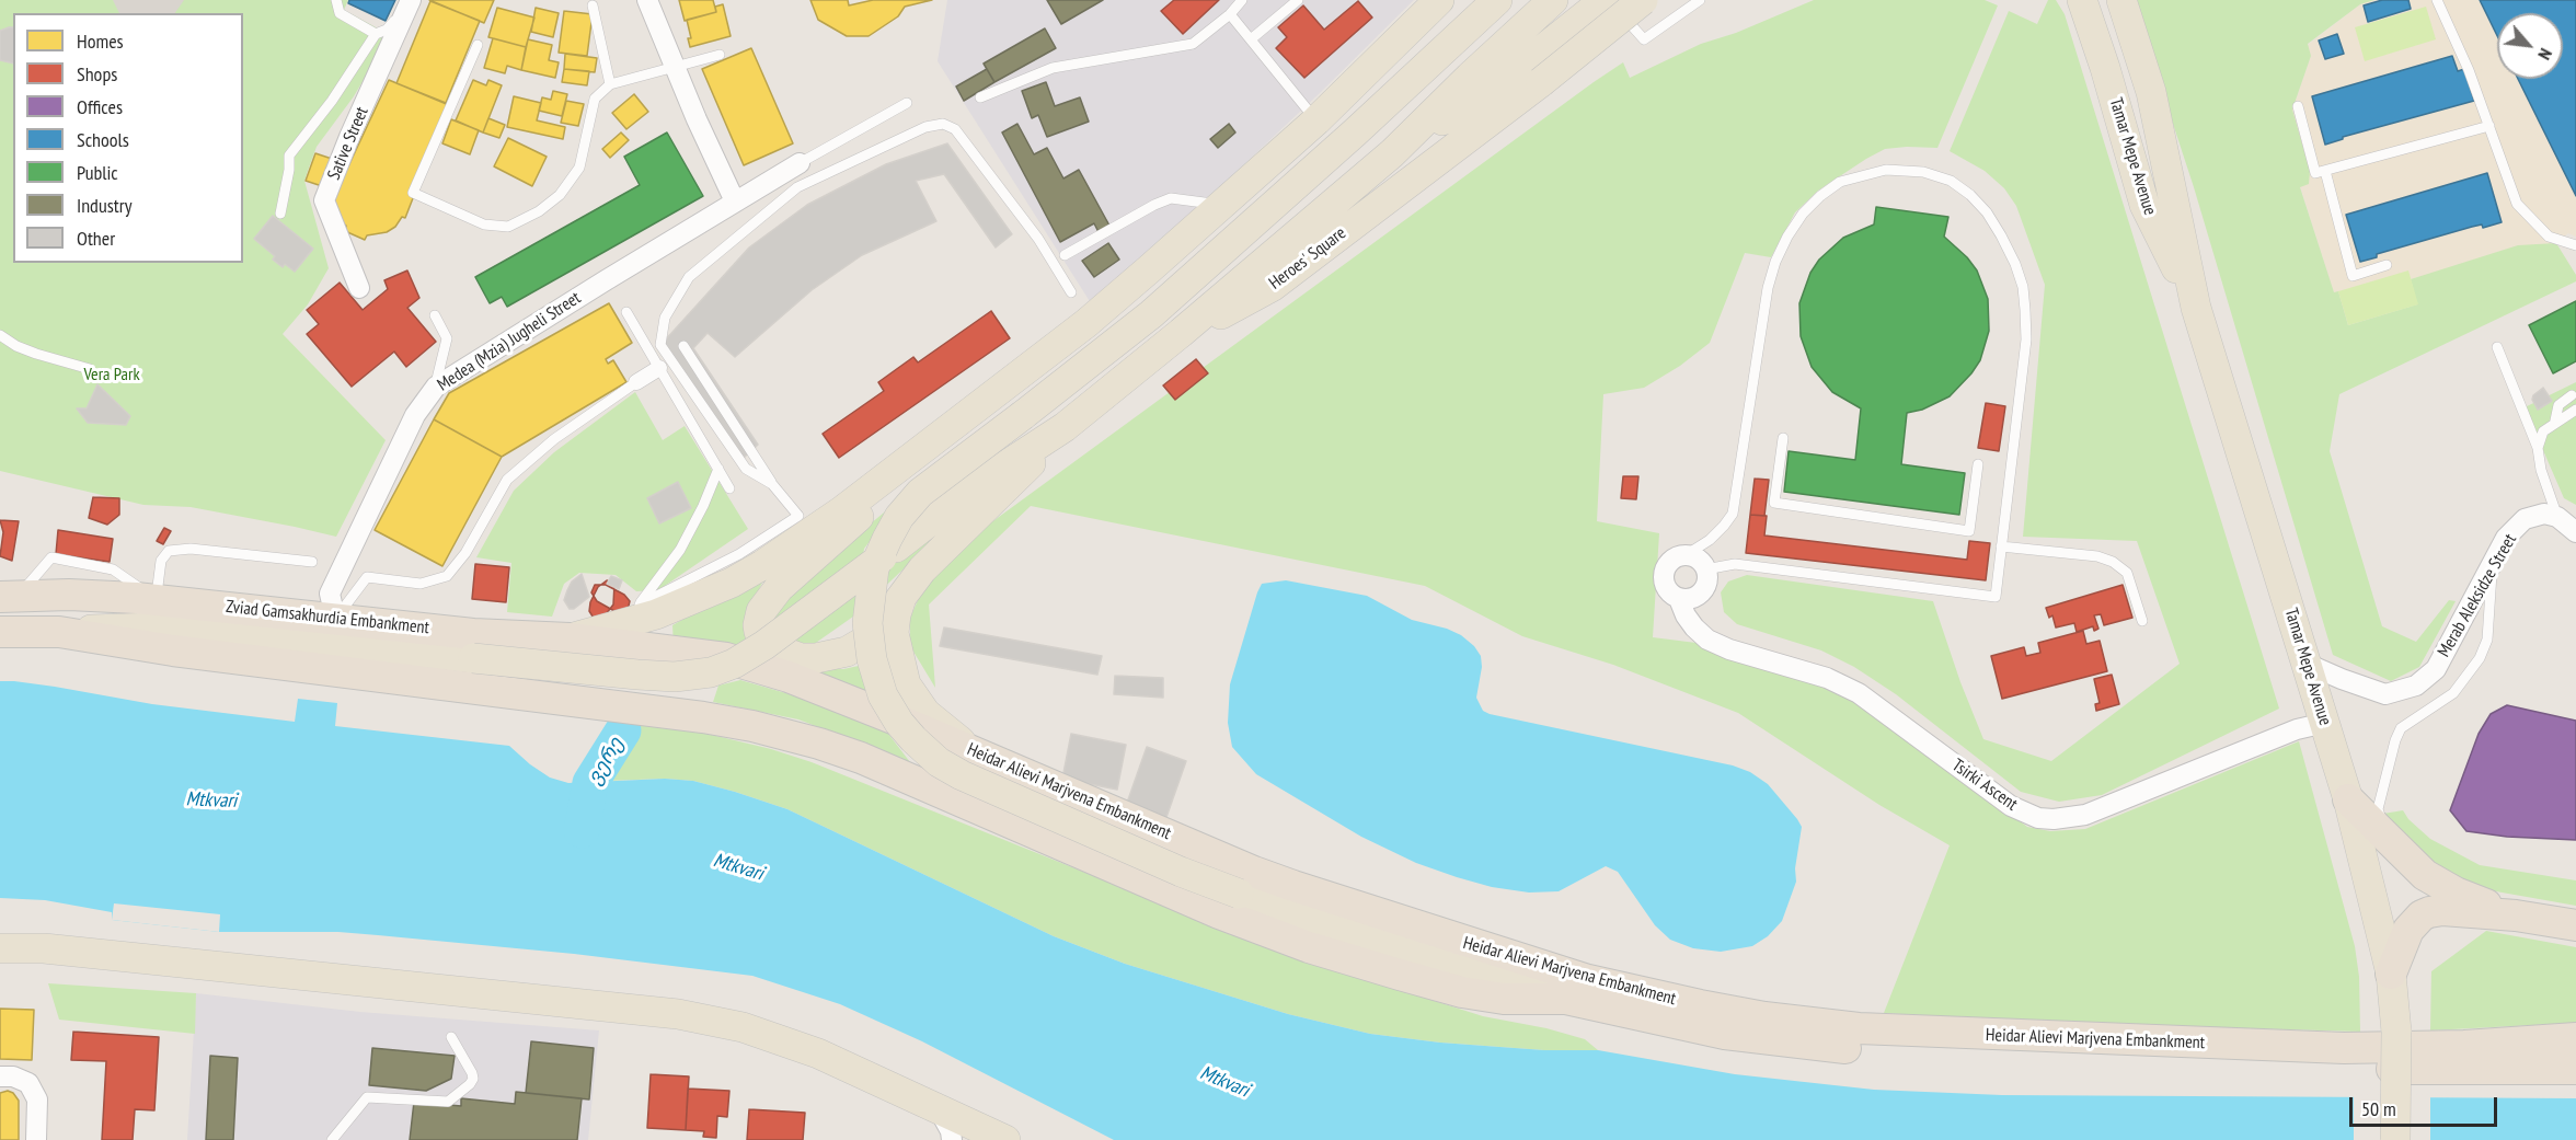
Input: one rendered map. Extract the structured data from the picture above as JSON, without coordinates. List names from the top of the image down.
{
  "streets": {
    "highway": ["Zviad Gamsakhurdia Embankment", "Heidar Alievi Marjvena Embankment"],
    "main road": ["Tamar Mepe Avenue", "Heroes' Square"],
    "street": [
      "Sative Street",
      "Medea (Mzia) Jugheli Street",
      "Merab Aleksidze Street",
      "Tsirki Ascent"
    ]
  },
  "crossings": [
    ["Tamar Mepe Avenue", "Merab Aleksidze Street"],
    ["Tamar Mepe Avenue", "Tsirki Ascent"],
    ["Medea (Mzia) Jugheli Street", "Zviad Gamsakhurdia Embankment"],
    ["Zviad Gamsakhurdia Embankment", "Heidar Alievi Marjvena Embankment"]
  ],
  "water": ["ვერე", "Mtkvari"],
  "parks": ["Vera Park"],
  "legend": [
    "Homes",
    "Shops",
    "Offices",
    "Schools",
    "Public",
    "Industry",
    "Other"
  ],
  "scale_bar": "50 m",
  "north": "bottom right"
}
